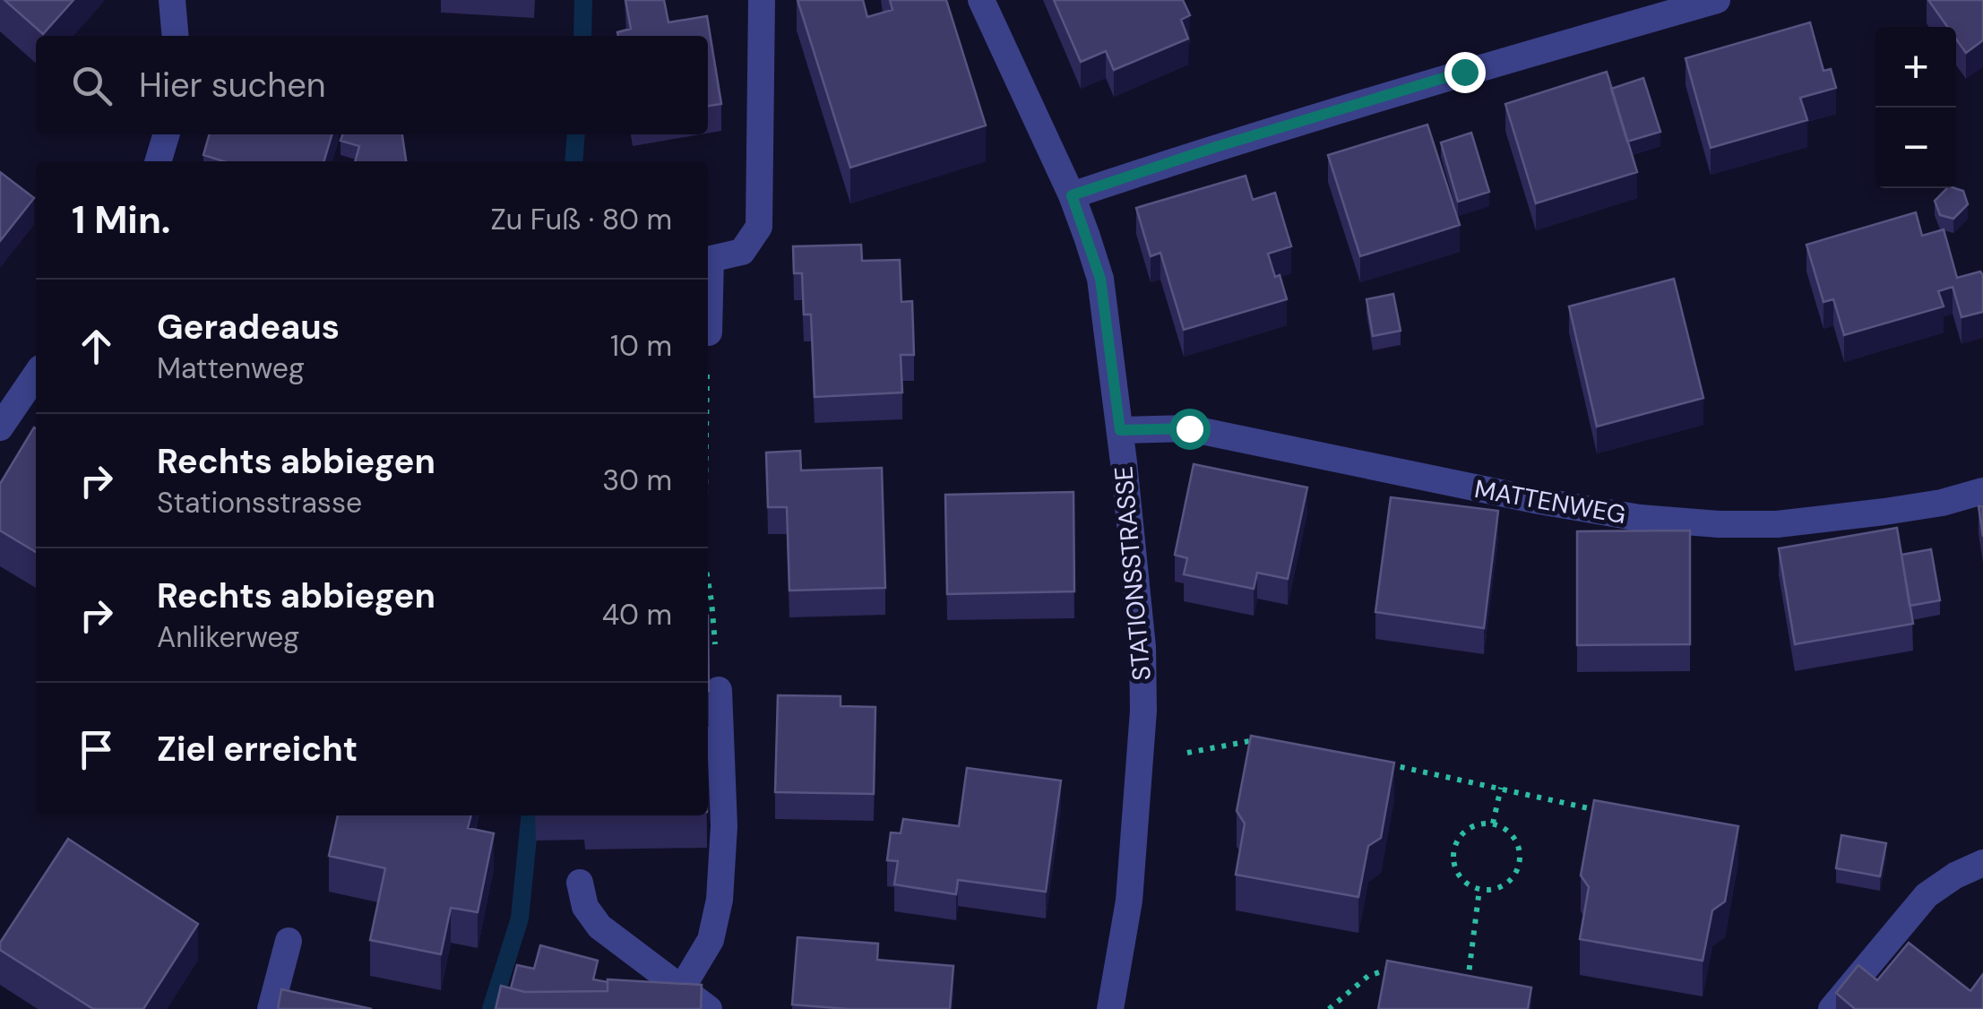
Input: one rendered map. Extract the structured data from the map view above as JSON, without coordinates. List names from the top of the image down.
{
  "streets": {
    "street": ["MATTENWEG", "STATIONSSTRASSE"]
  },
  "crossings": [
    ["MATTENWEG", "STATIONSSTRASSE"]
  ],
  "page": {
    "map_buttons": ["+", "−"],
    "search": "Hier suchen",
    "heading": ["1 Min.", "Zu Fuß · 80 m"],
    "list": [
      ["Geradeaus", "Mattenweg", "10 m"],
      ["Rechts abbiegen", "Stationsstrasse", "30 m"],
      ["Rechts abbiegen", "Anlikerweg", "40 m"],
      "Ziel erreicht"
    ]
  }
}
